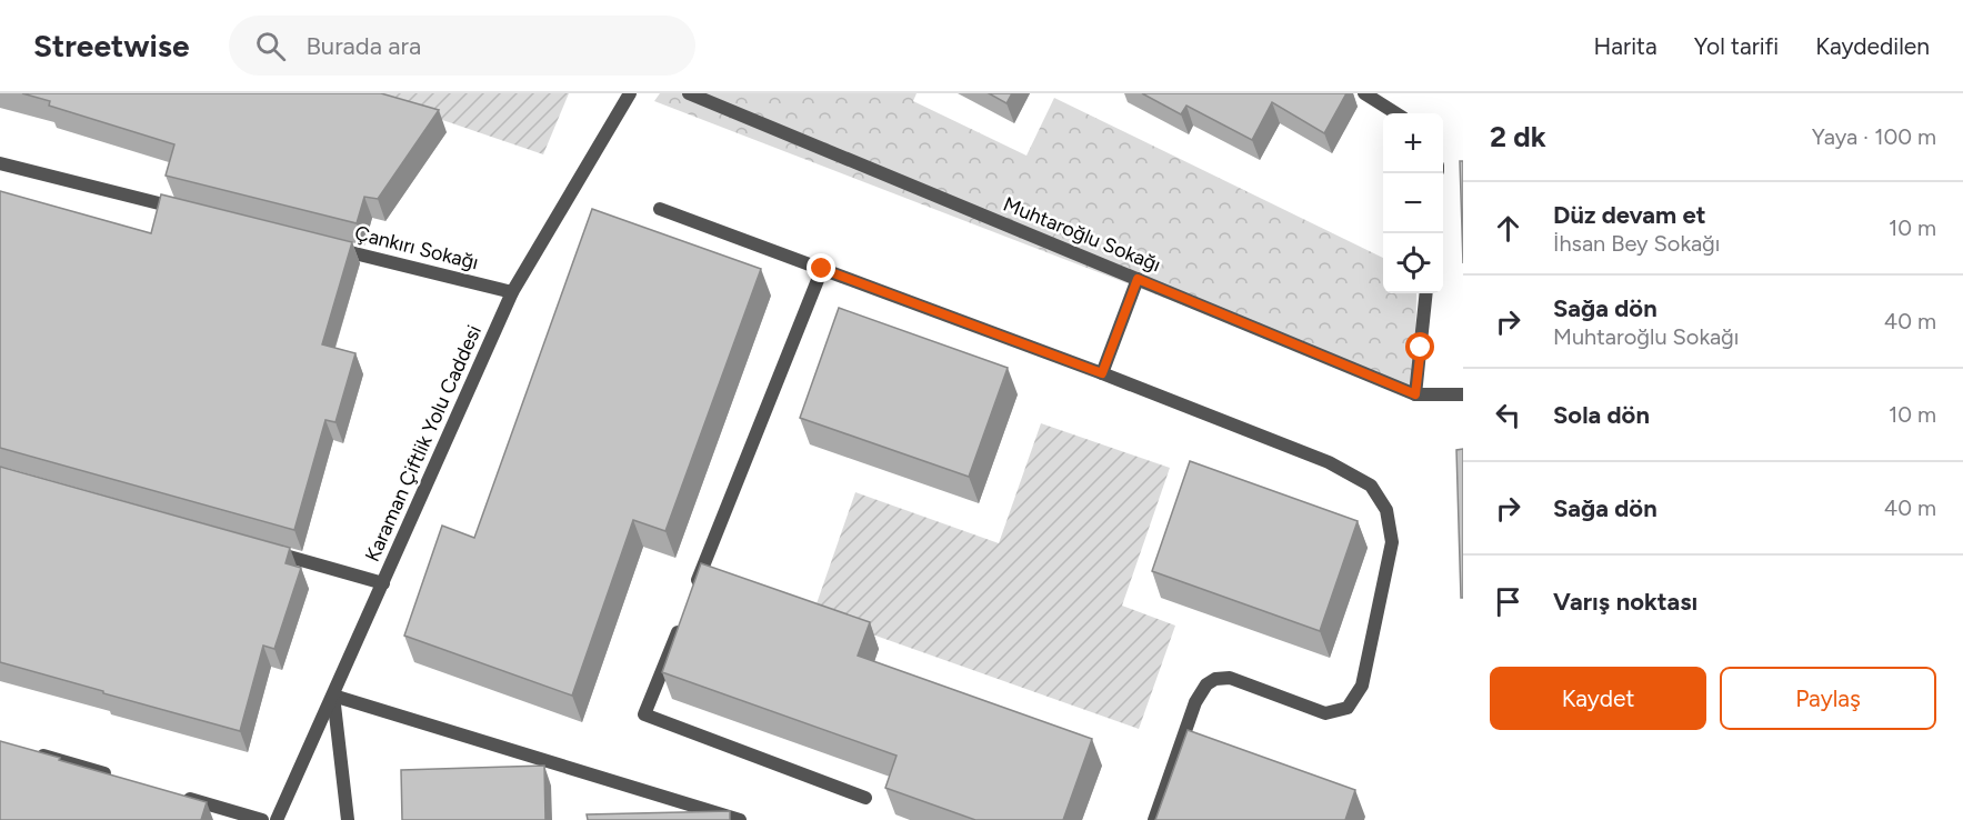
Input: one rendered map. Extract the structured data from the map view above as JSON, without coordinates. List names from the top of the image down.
{
  "streets": {
    "street": ["Muhtaroğlu Sokağı", "Çankırı Sokağı", "Karaman Çiftlik Yolu Caddesi"]
  },
  "crossings": [
    ["Çankırı Sokağı", "Karaman Çiftlik Yolu Caddesi"]
  ],
  "page": {
    "header": "Streetwise",
    "search": "Burada ara",
    "nav": ["Harita", "Yol tarifi", "Kaydedilen"],
    "heading": ["2 dk", "Yaya · 100 m"],
    "map_buttons": ["+", "−"],
    "list": [
      ["Düz devam et", "İhsan Bey Sokağı", "10 m"],
      ["Sağa dön", "Muhtaroğlu Sokağı", "40 m"],
      ["Sola dön", "10 m"],
      ["Sağa dön", "40 m"],
      "Varış noktası"
    ],
    "buttons": ["Kaydet", "Paylaş"]
  }
}
